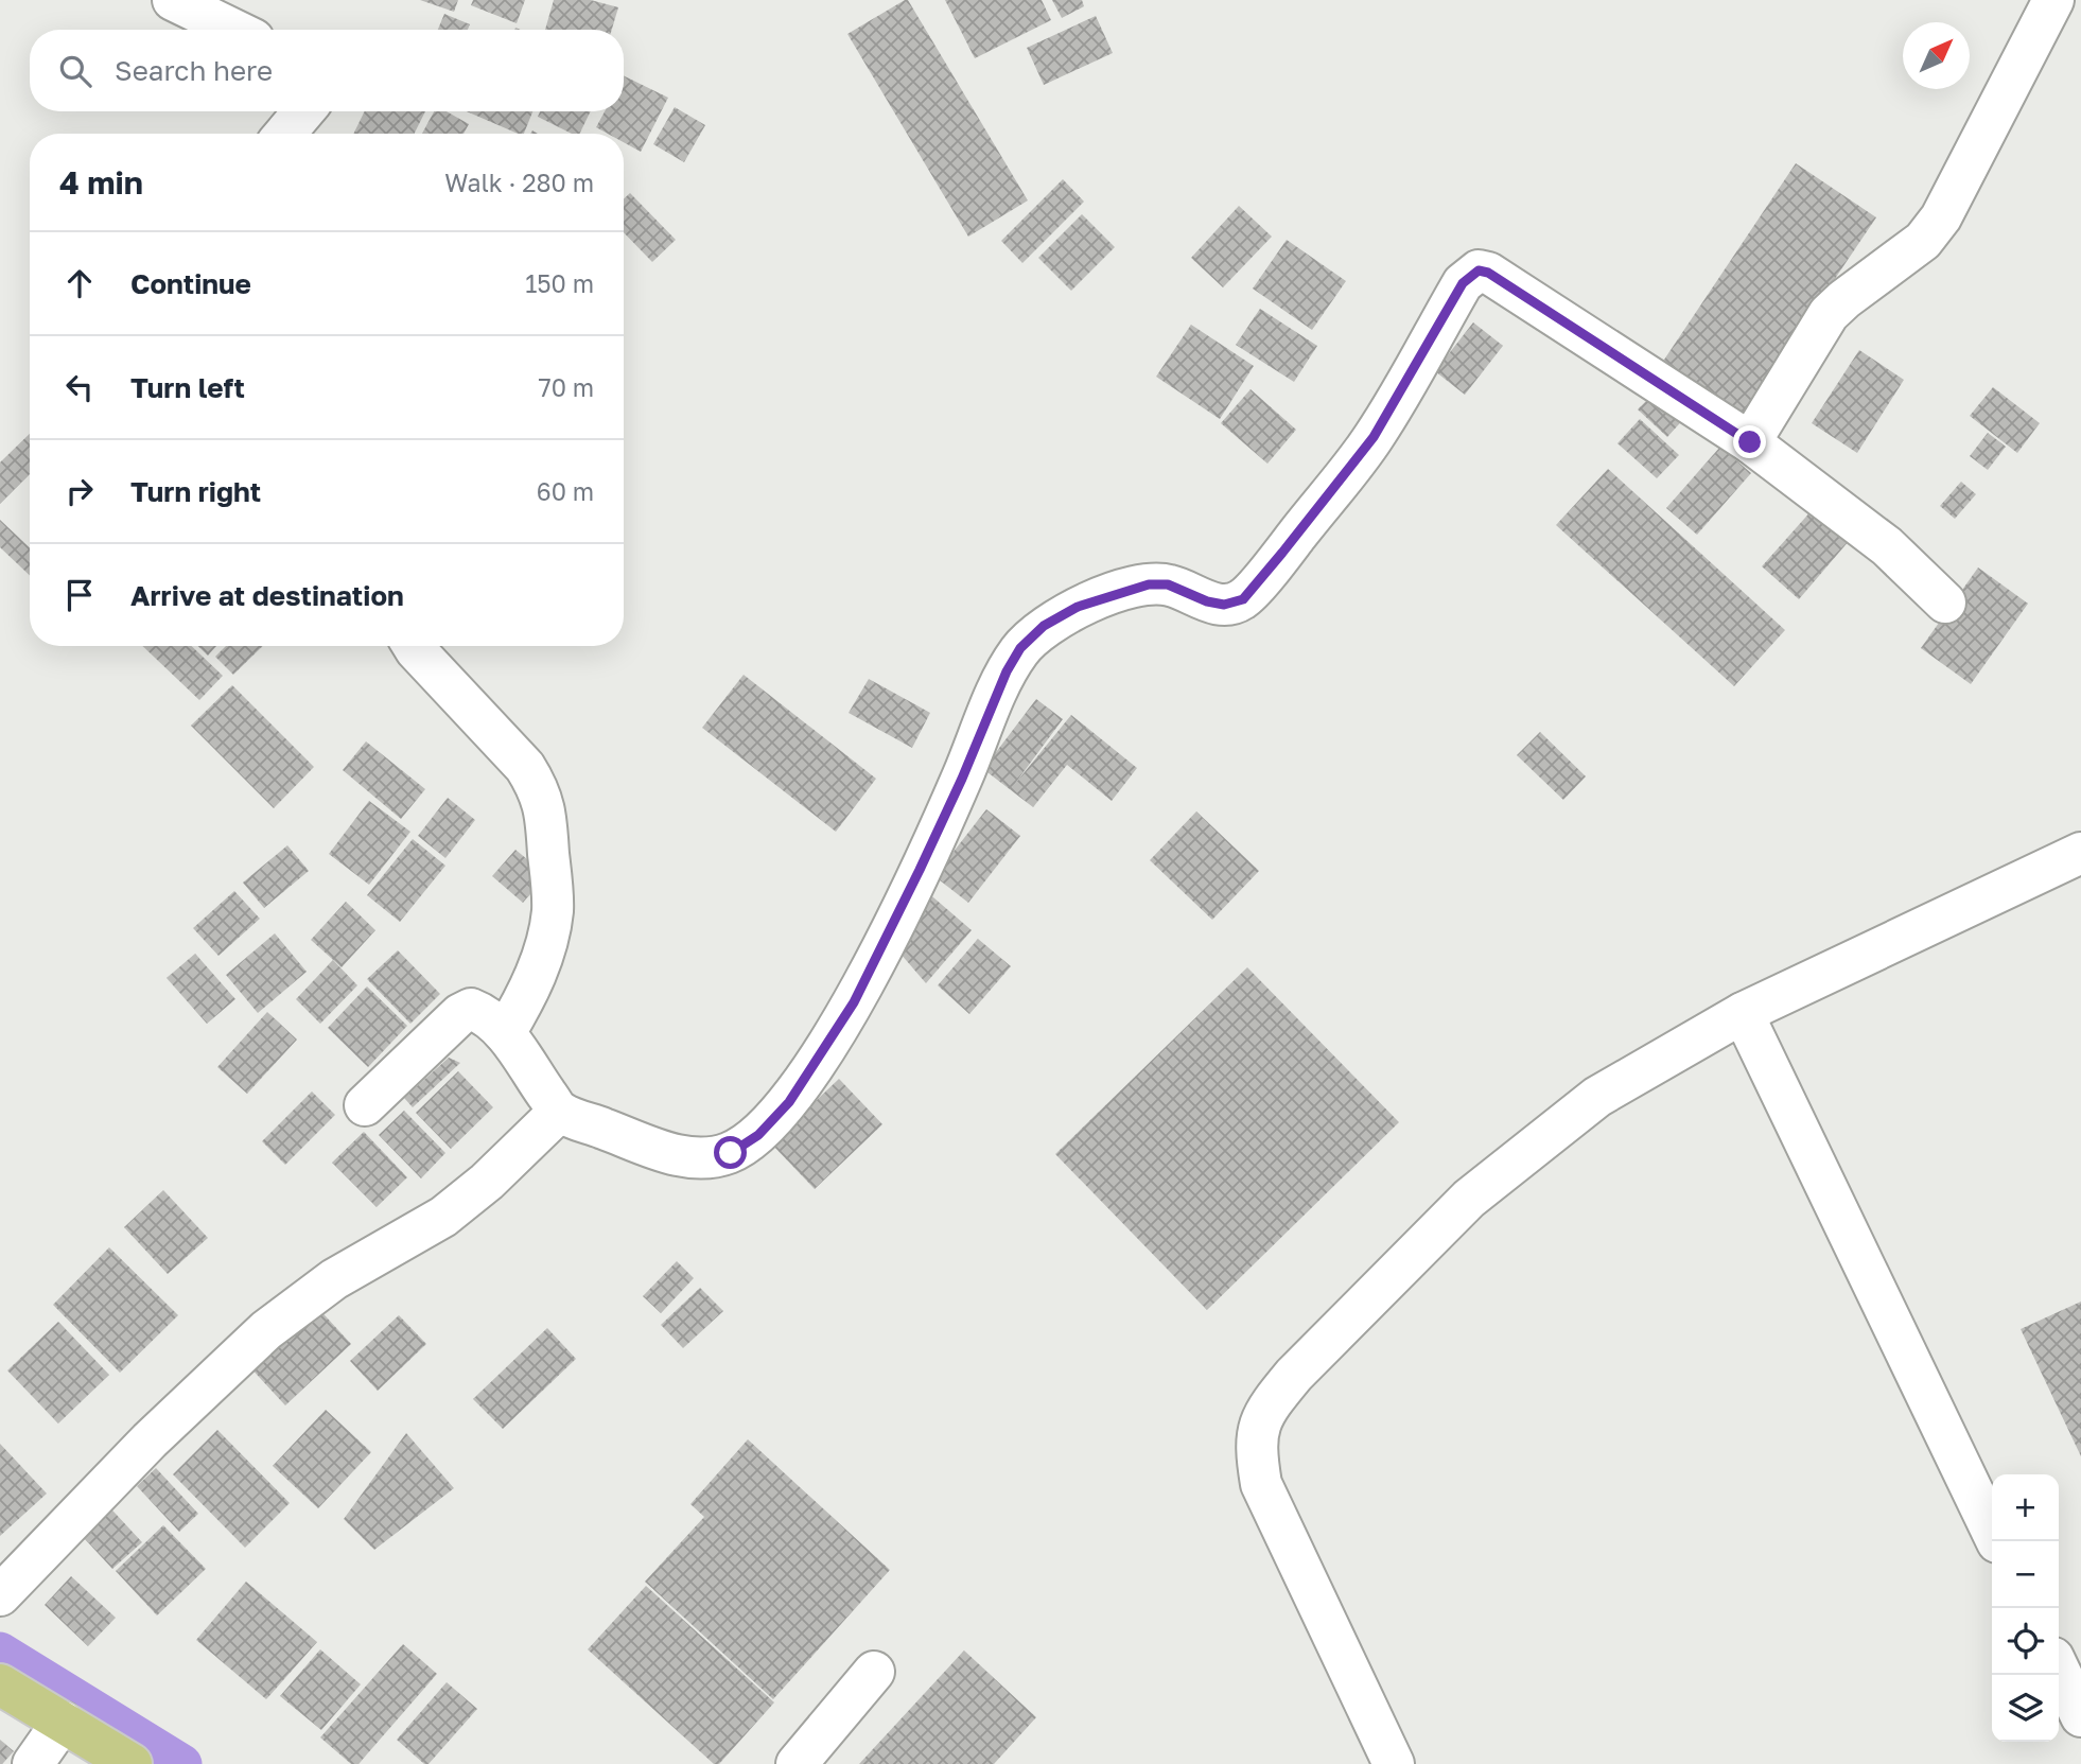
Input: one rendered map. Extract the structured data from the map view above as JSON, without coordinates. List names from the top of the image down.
{
  "north": "top right",
  "page": {
    "search": "Search here",
    "heading": ["4 min", "Walk · 280 m"],
    "list": [
      ["Continue", "150 m"],
      ["Turn left", "70 m"],
      ["Turn right", "60 m"],
      "Arrive at destination"
    ],
    "map_buttons": ["+", "−"]
  }
}
